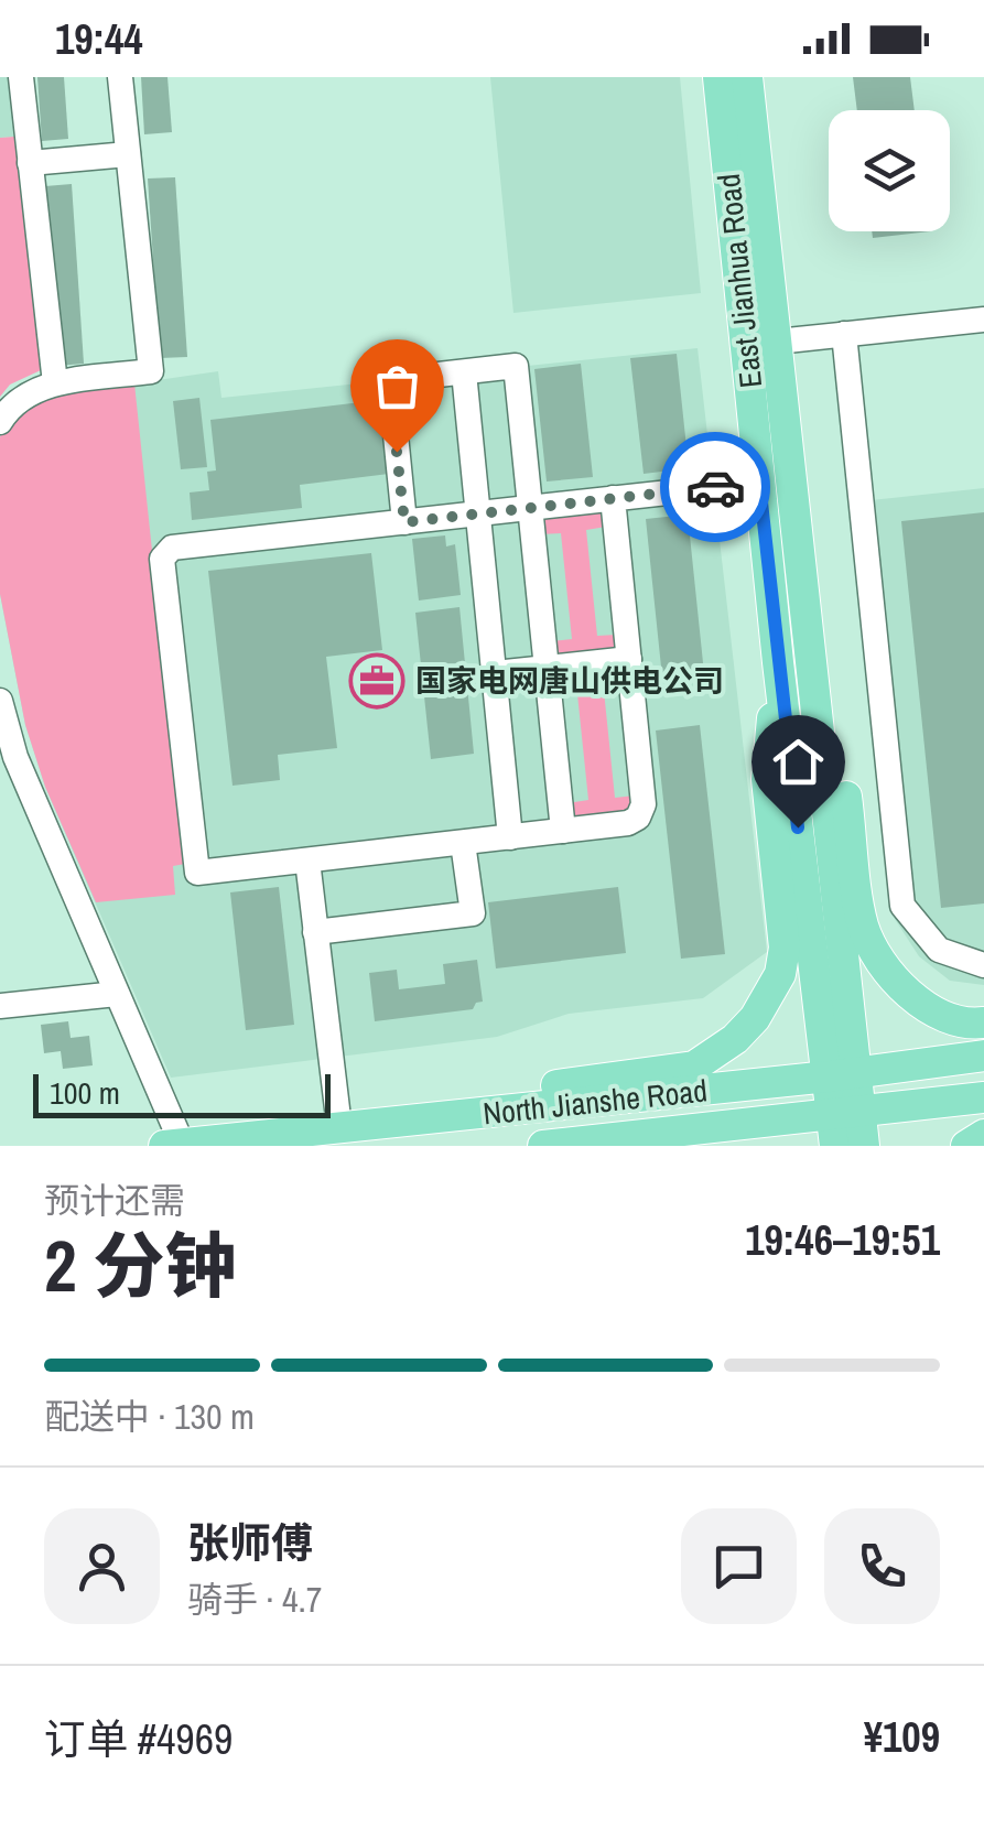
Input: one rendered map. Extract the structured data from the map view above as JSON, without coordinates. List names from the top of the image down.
{
  "streets": {
    "main road": ["East Jianhua Road", "North Jianshe Road"]
  },
  "crossings": [
    ["East Jianhua Road", "North Jianshe Road"]
  ],
  "places": {
    "office": ["国家电网唐山供电公司"]
  },
  "scale_bar": "100 m",
  "page": {
    "status": "19:44",
    "scale": "100 m",
    "heading": ["2 分钟", "预计还需", "19:46–19:51"],
    "panel": [
      "张师傅",
      "骑手 · 4.7",
      "订单 #4969",
      "¥109"
    ],
    "bar": "配送中 · 130 m"
  }
}
